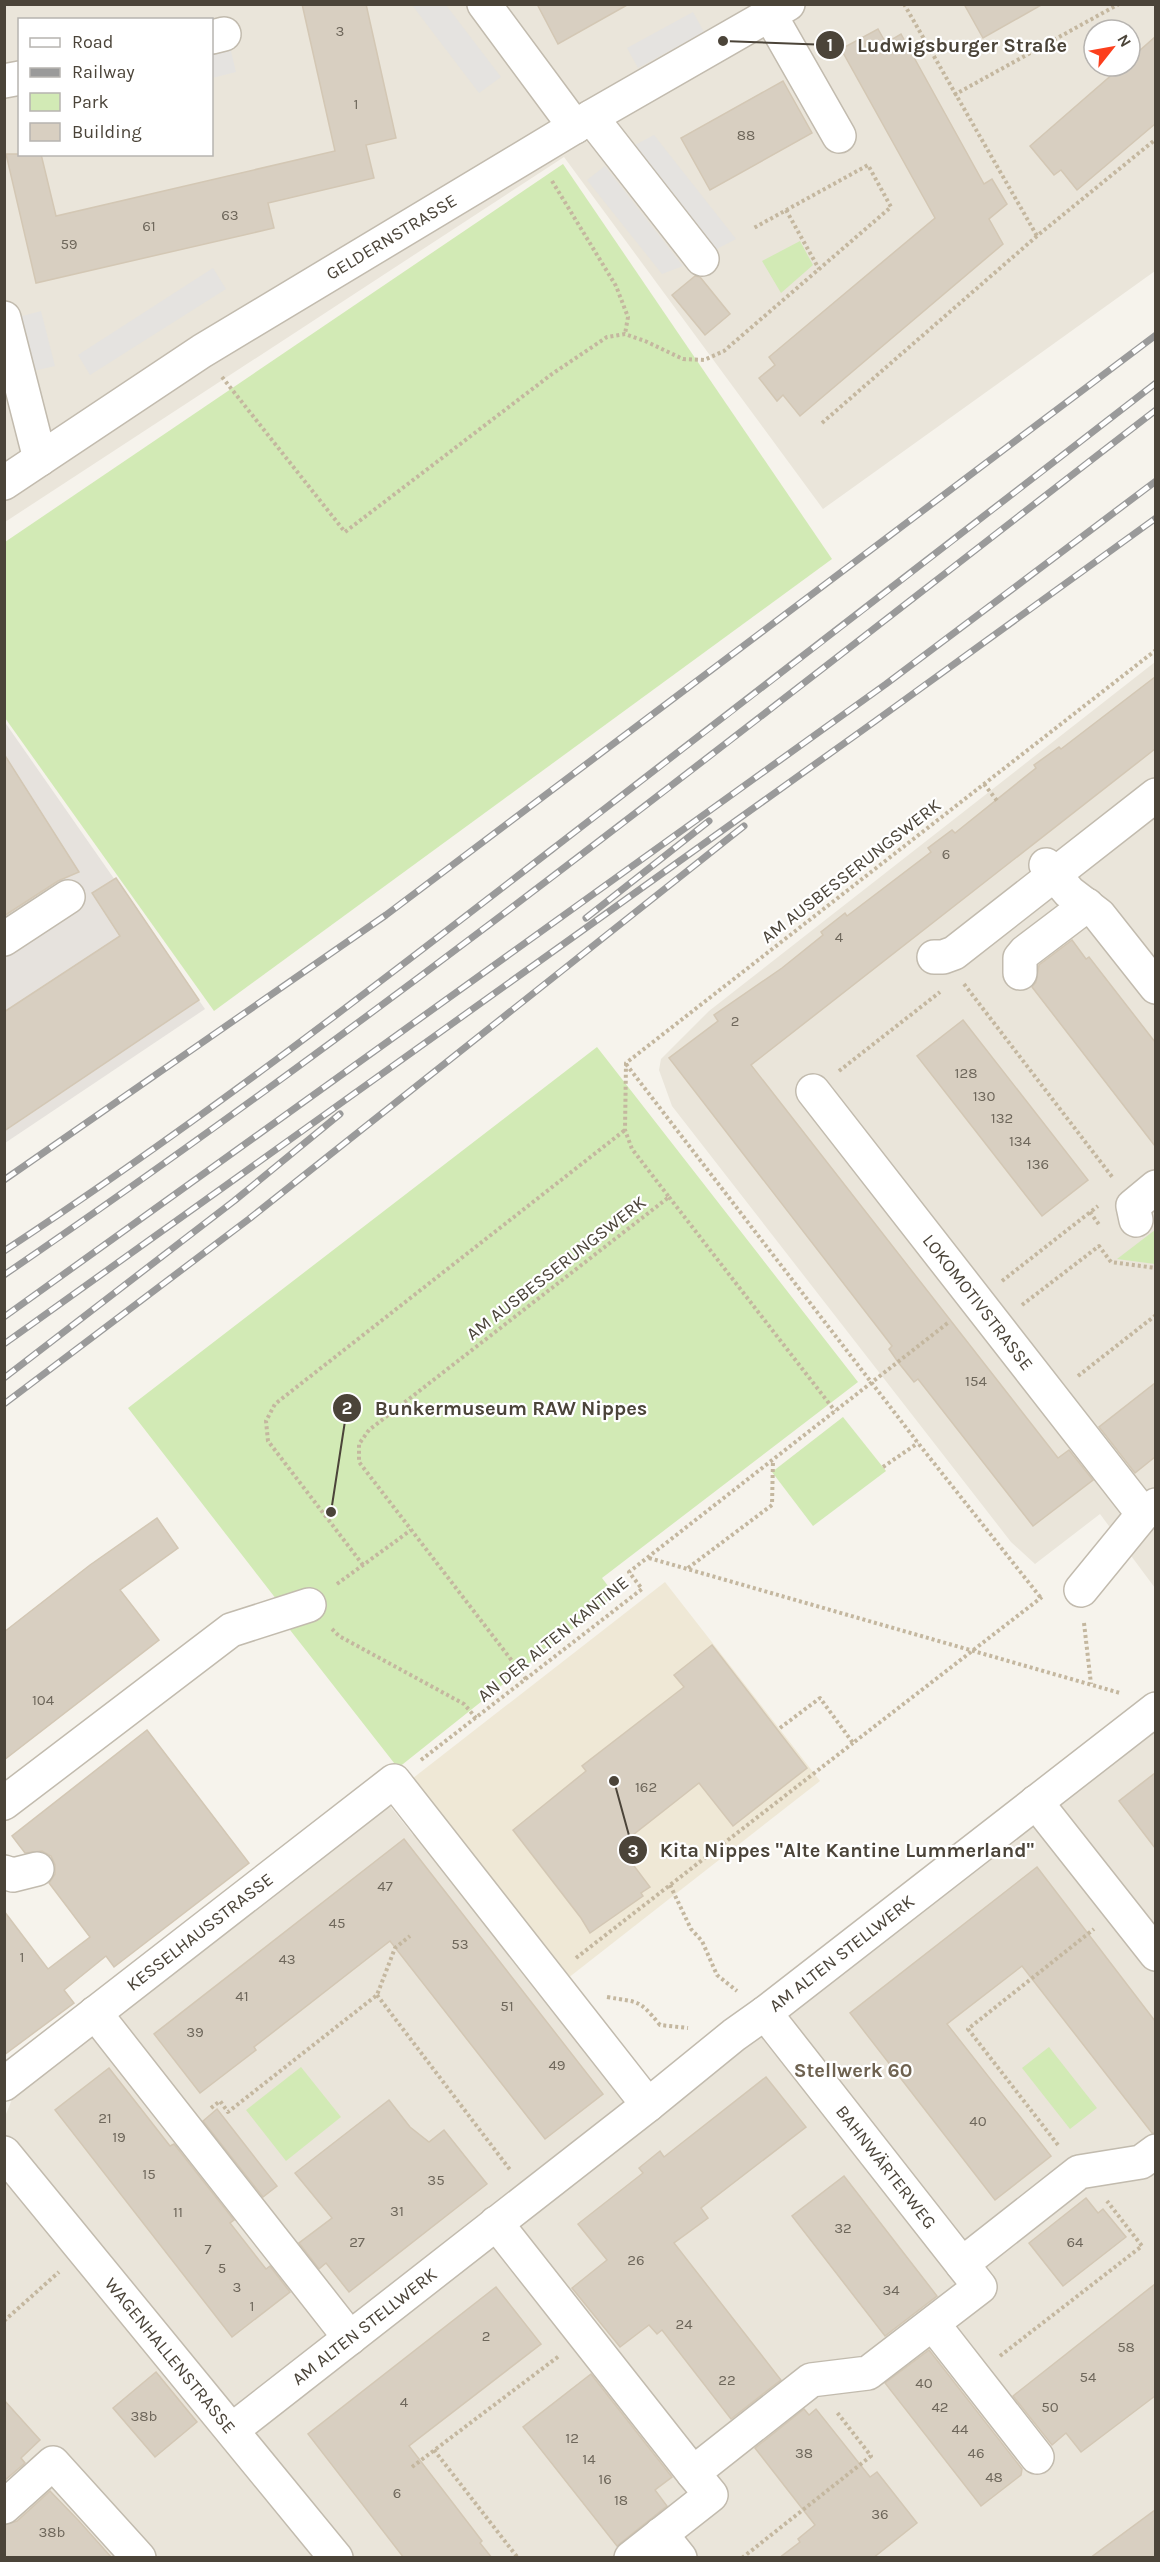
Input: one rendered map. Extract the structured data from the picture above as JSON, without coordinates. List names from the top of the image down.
{
  "streets": {
    "street": [
      "GELDERNSTRASSE",
      "LOKOMOTIVSTRASSE",
      "KESSELHAUSSTRASSE",
      "AM ALTEN STELLWERK",
      "BAHNWÄRTERWEG",
      "WAGENHALLENSTRASSE"
    ],
    "path": ["AM AUSBESSERUNGSWERK", "AN DER ALTEN KANTINE"]
  },
  "crossings": [
    ["AM AUSBESSERUNGSWERK", "AN DER ALTEN KANTINE"],
    ["AN DER ALTEN KANTINE", "KESSELHAUSSTRASSE"],
    ["AM ALTEN STELLWERK", "BAHNWÄRTERWEG"],
    ["AM ALTEN STELLWERK", "WAGENHALLENSTRASSE"]
  ],
  "districts": ["Stellwerk 60"],
  "places": ["Ludwigsburger Straße", "Bunkermuseum RAW Nippes", "Kita Nippes \"Alte Kantine Lummerland\""],
  "house_numbers": [
    "3",
    "1",
    "88",
    "63",
    "61",
    "59",
    "6",
    "4",
    "2",
    "128",
    "130",
    "132",
    "134",
    "136",
    "154",
    "104",
    "162",
    "47",
    "45",
    "53",
    "1",
    "43",
    "41",
    "51",
    "39",
    "49",
    "21",
    "40",
    "19",
    "15",
    "35",
    "31",
    "11",
    "32",
    "27",
    "64",
    "7",
    "26",
    "5",
    "3",
    "34",
    "1",
    "24",
    "2",
    "58",
    "54",
    "22",
    "40",
    "4",
    "42",
    "50",
    "38b",
    "44",
    "12",
    "38",
    "46",
    "14",
    "48",
    "16",
    "6",
    "18",
    "36",
    "38b"
  ],
  "legend": [
    "Road",
    "Railway",
    "Park",
    "Building"
  ],
  "north": "top right"
}
